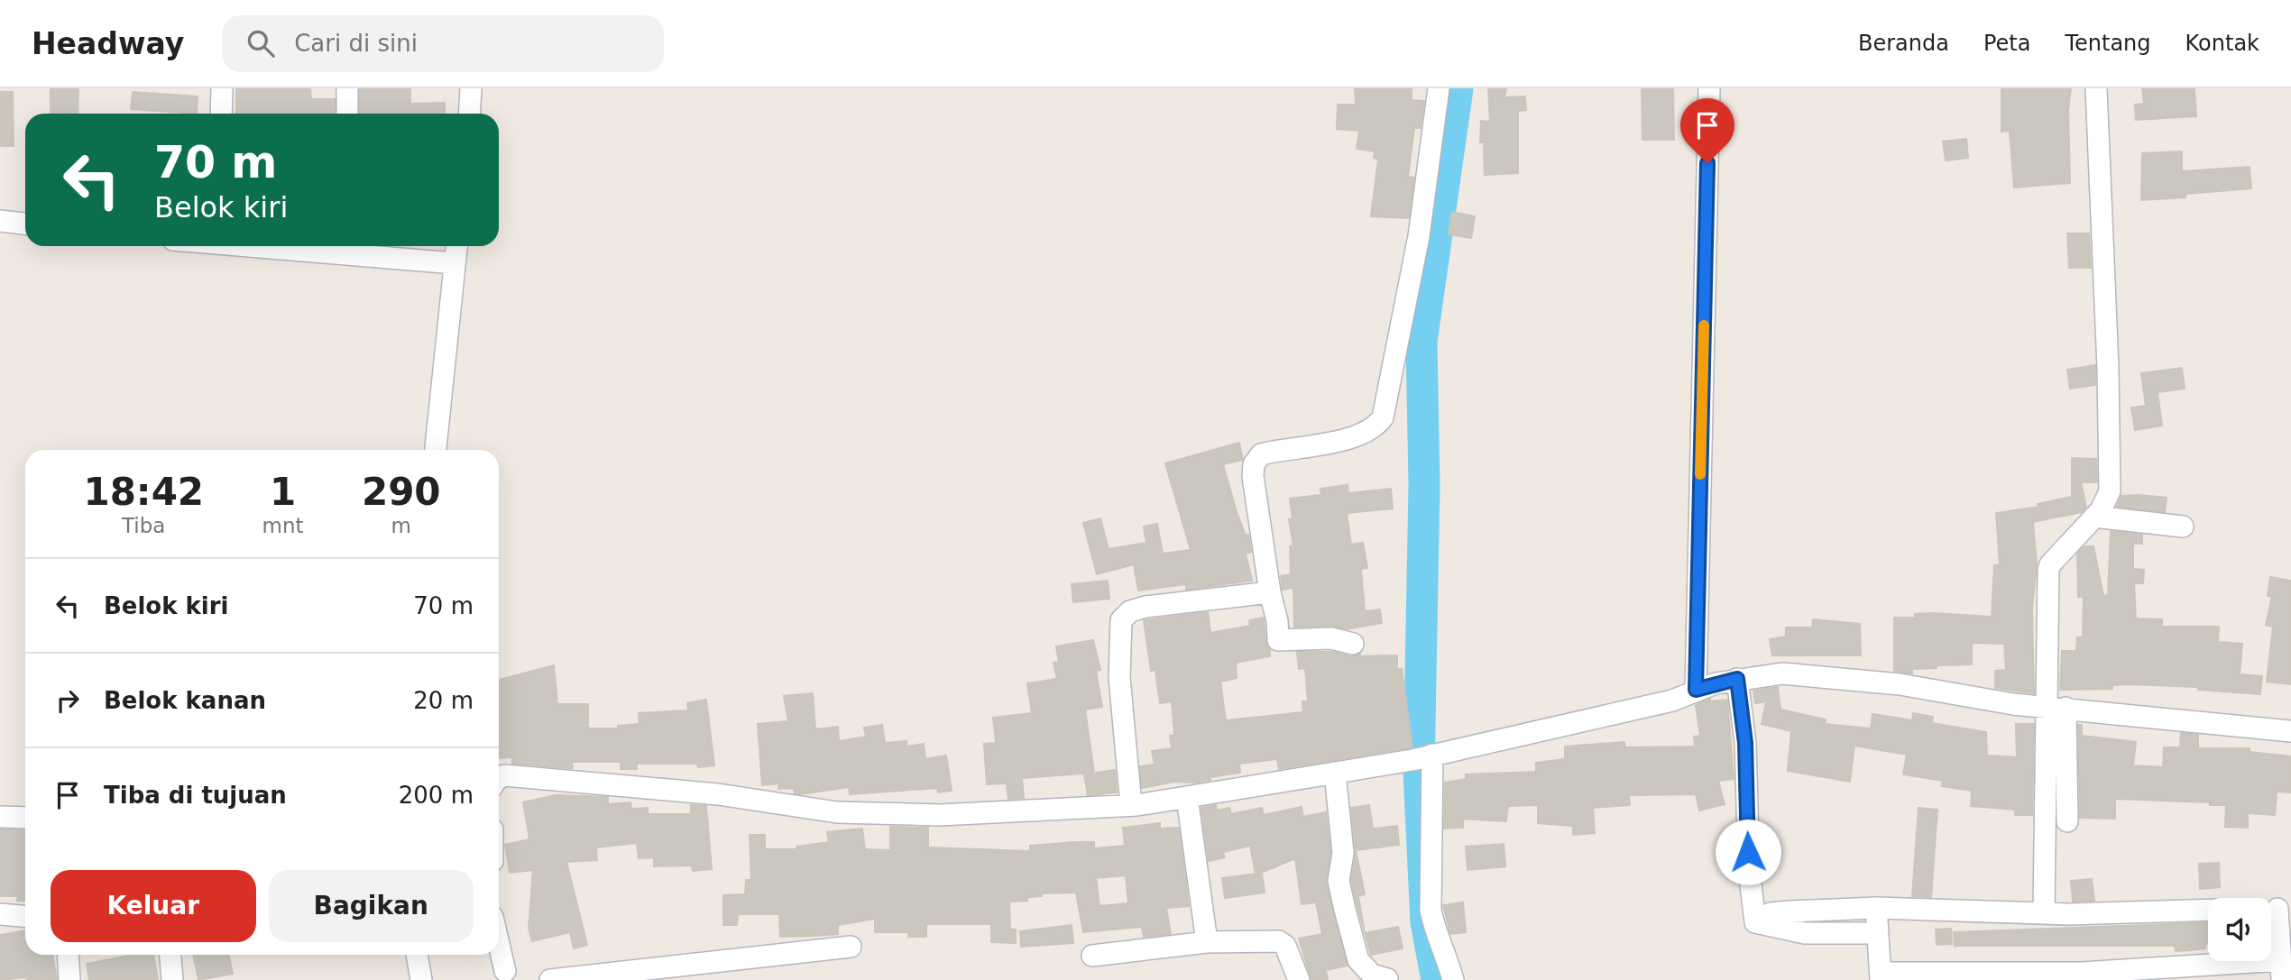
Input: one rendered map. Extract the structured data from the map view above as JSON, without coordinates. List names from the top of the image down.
{
  "page": {
    "header": "Headway",
    "search": "Cari di sini",
    "nav": [
      "Beranda",
      "Peta",
      "Tentang",
      "Kontak"
    ],
    "turn": ["70 m", "Belok kiri"],
    "eta": [
      "18:42",
      "Tiba",
      "1",
      "mnt",
      "290",
      "m"
    ],
    "list": [
      {
        "name": "Belok kiri",
        "value": "70 m"
      },
      {
        "name": "Belok kanan",
        "value": "20 m"
      },
      {
        "name": "Tiba di tujuan",
        "value": "200 m"
      }
    ],
    "buttons": ["Keluar", "Bagikan"]
  }
}
